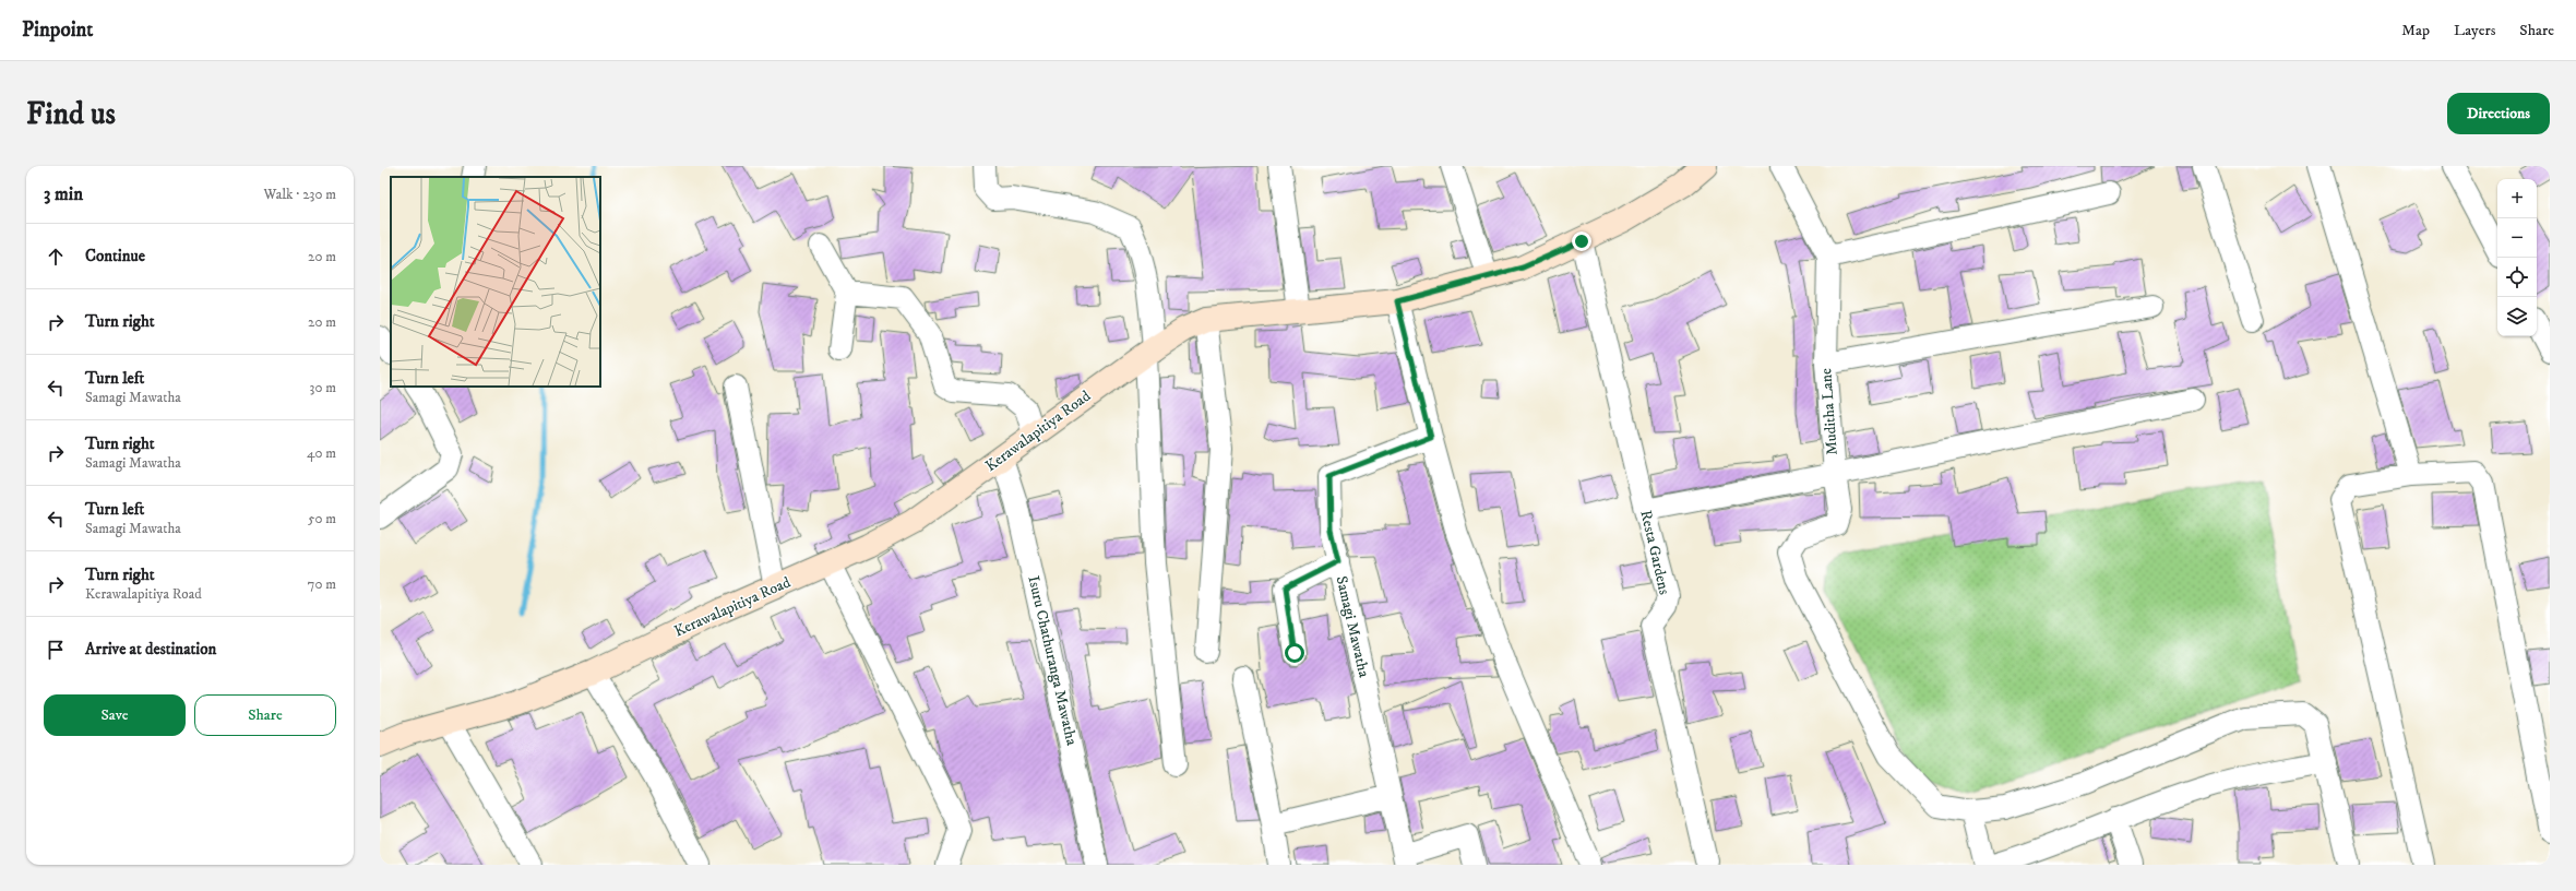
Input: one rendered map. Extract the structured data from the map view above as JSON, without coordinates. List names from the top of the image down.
{
  "streets": {
    "street": [
      "Muditha Lane",
      "Kerawalapitiya Road",
      "Resta Gardens",
      "Samagi Mawatha",
      "Isuru Chathuranga Mawatha"
    ]
  },
  "crossings": [
    ["Muditha Lane", "Resta Gardens"],
    ["Kerawalapitiya Road", "Resta Gardens"],
    ["Kerawalapitiya Road", "Isuru Chathuranga Mawatha"]
  ],
  "page": {
    "header": "Pinpoint",
    "nav": ["Map", "Layers", "Share"],
    "buttons": [
      "Directions",
      ["Save", "Share"]
    ],
    "title": "Find us",
    "heading": ["3 min", "Walk · 230 m"],
    "map_buttons": ["+", "−"],
    "list": [
      ["Continue", "20 m"],
      ["Turn right", "20 m"],
      ["Turn left", "Samagi Mawatha", "30 m"],
      ["Turn right", "Samagi Mawatha", "40 m"],
      ["Turn left", "Samagi Mawatha", "50 m"],
      ["Turn right", "Kerawalapitiya Road", "70 m"],
      "Arrive at destination"
    ]
  }
}
